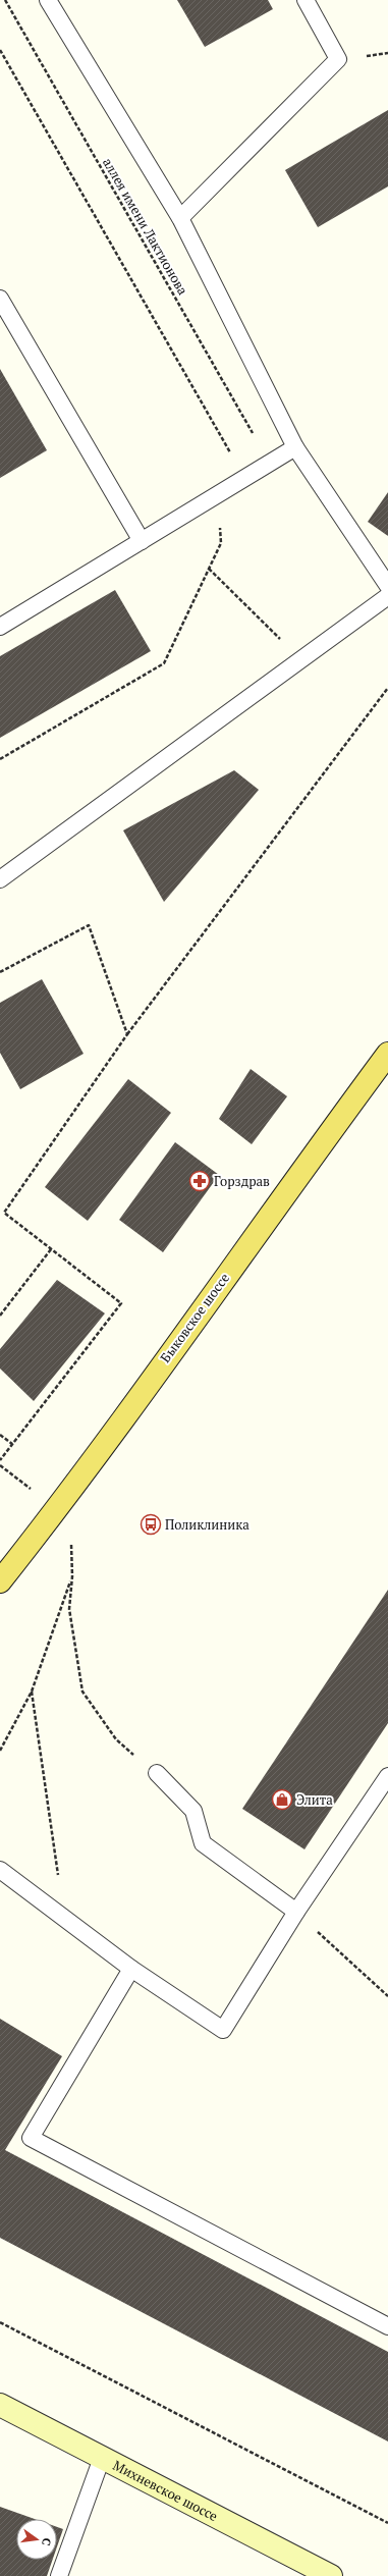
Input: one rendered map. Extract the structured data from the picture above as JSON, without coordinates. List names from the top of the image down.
{
  "streets": {
    "main road": ["Быковское шоссе", "Михневское шоссе"],
    "path": ["аллея имени Лактионова"]
  },
  "places": {
    "pharmacy": ["Горздрав"],
    "bus stop": ["Поликлиника"],
    "shop": ["Элита"]
  },
  "north": "right"
}
